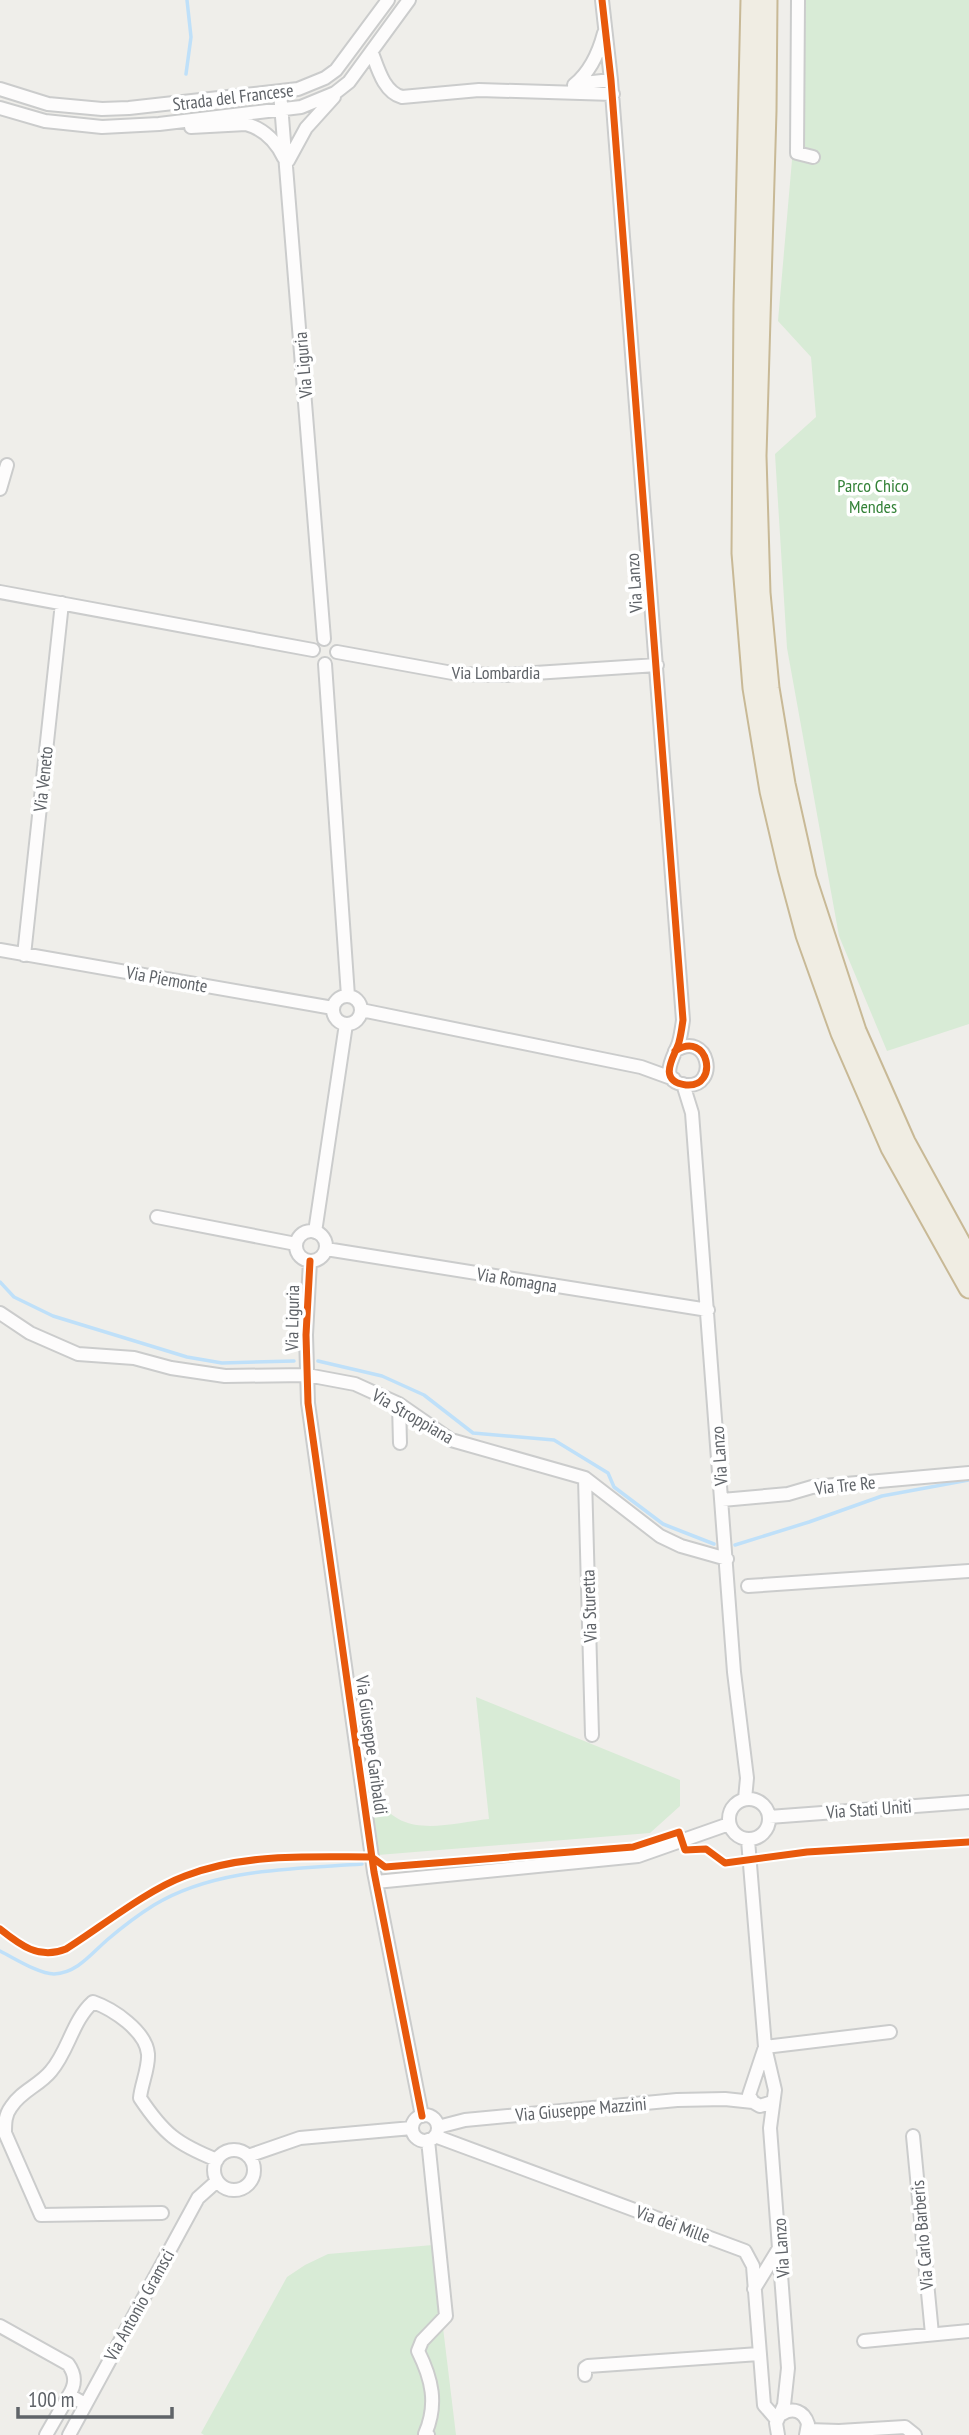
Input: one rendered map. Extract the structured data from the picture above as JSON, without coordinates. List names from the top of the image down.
{
  "streets": {
    "street": [
      "Strada del Francese",
      "Via Liguria",
      "Via Lanzo",
      "Via Lombardia",
      "Via Veneto",
      "Via Piemonte",
      "Via Romagna",
      "Via Stroppiana",
      "Via Tre Re",
      "Via Sturetta",
      "Via Giuseppe Garibaldi",
      "Via Stati Uniti",
      "Via Giuseppe Mazzini",
      "Via dei Mille",
      "Via Carlo Barberis",
      "Via Antonio Gramsci"
    ]
  },
  "crossings": [
    ["Strada del Francese", "Via Liguria"],
    ["Via Liguria", "Via Lombardia"],
    ["Via Liguria", "Via Romagna"],
    ["Via Liguria", "Via Stroppiana"],
    ["Via Liguria", "Via Giuseppe Garibaldi"],
    ["Via Lanzo", "Via Lombardia"],
    ["Via Lanzo", "Via Romagna"],
    ["Via Lanzo", "Via Stroppiana"],
    ["Via Lanzo", "Via Tre Re"],
    ["Via Lanzo", "Via Stati Uniti"],
    ["Via Lanzo", "Via Giuseppe Mazzini"],
    ["Via Lanzo", "Via dei Mille"],
    ["Via Veneto", "Via Piemonte"],
    ["Via Stroppiana", "Via Sturetta"],
    ["Via Stroppiana", "Via Giuseppe Garibaldi"],
    ["Via Giuseppe Garibaldi", "Via Giuseppe Mazzini"],
    ["Via Giuseppe Garibaldi", "Via dei Mille"],
    ["Via Giuseppe Mazzini", "Via dei Mille"]
  ],
  "parks": ["Parco Chico Mendes"],
  "scale_bar": "100 m"
}
